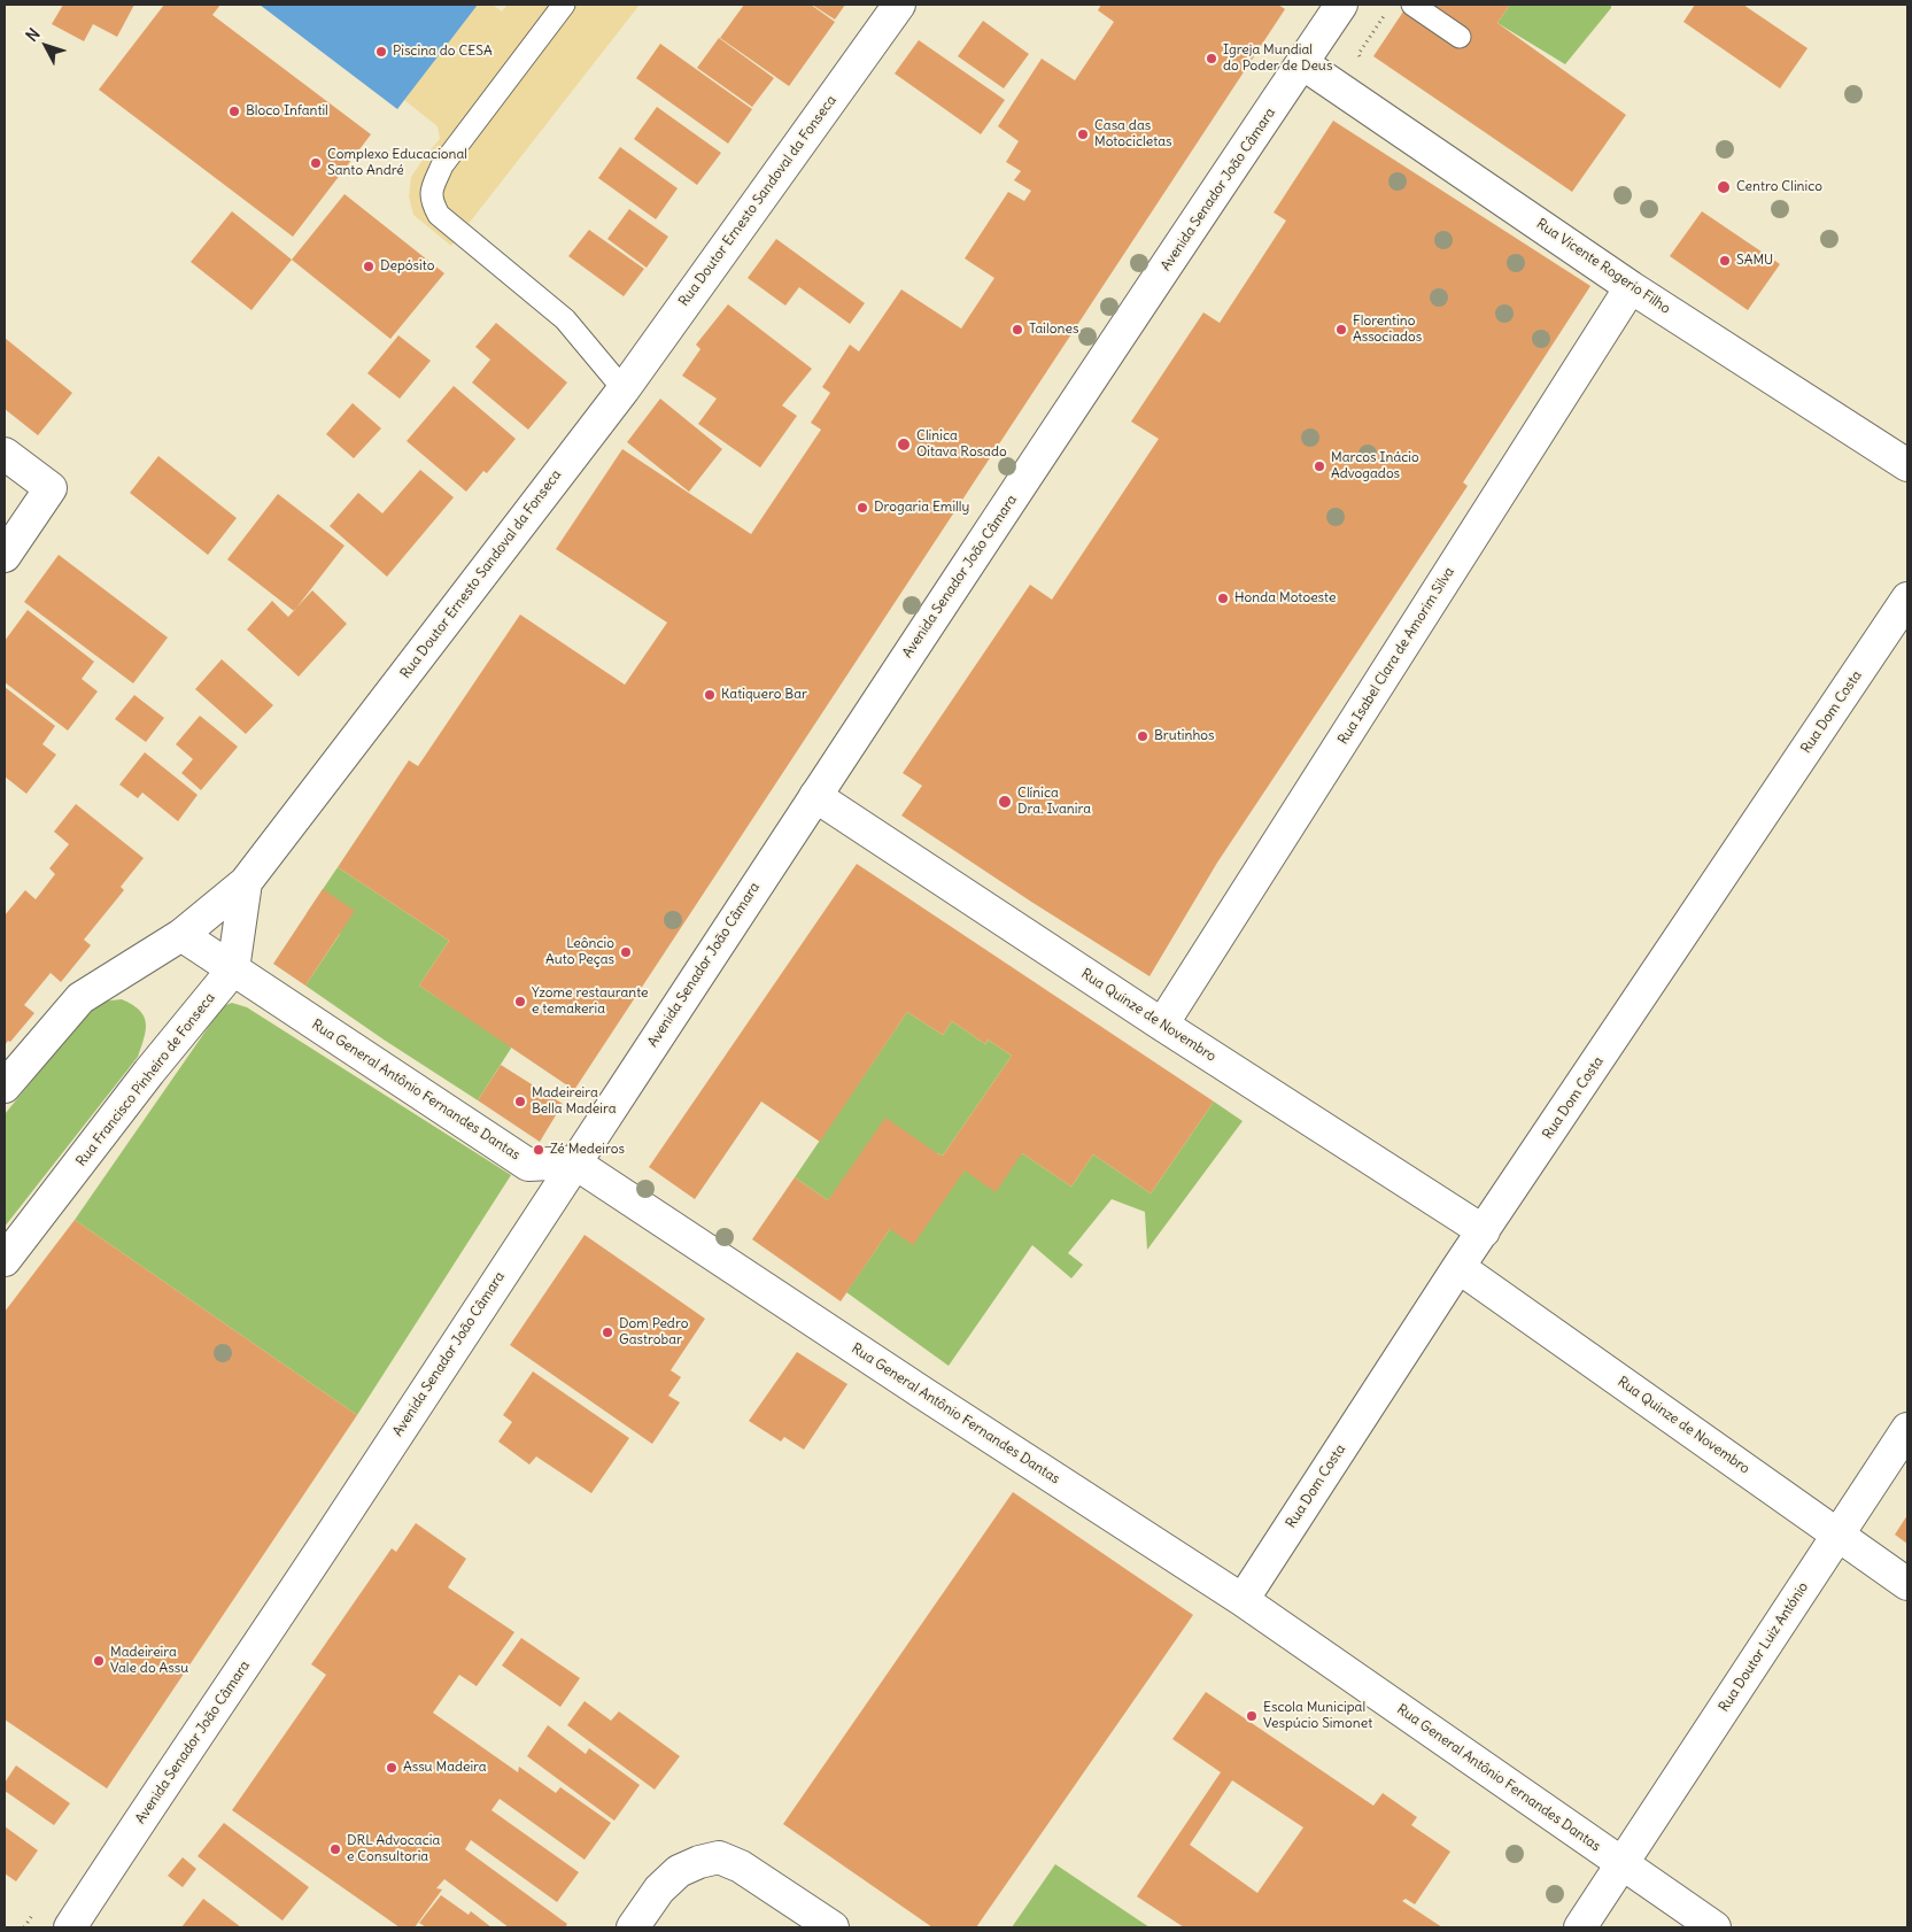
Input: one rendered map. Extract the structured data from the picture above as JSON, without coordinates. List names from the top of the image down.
{
  "streets": {
    "street": [
      "Avenida Senador João Câmara",
      "Rua Doutor Ernesto Sandoval da Fonseca",
      "Rua Vicente Rogerio Filho",
      "Rua Isabel Clara de Amorim Silva",
      "Rua Dom Costa",
      "Rua Quinze de Novembro",
      "Rua Francisco Pinheiro de Fonseca",
      "Rua General Antônio Fernandes Dantas",
      "Rua Doutor Luiz António"
    ]
  },
  "crossings": [
    ["Avenida Senador João Câmara", "Rua Vicente Rogerio Filho"],
    ["Avenida Senador João Câmara", "Rua Quinze de Novembro"],
    ["Avenida Senador João Câmara", "Rua General Antônio Fernandes Dantas"],
    ["Rua Doutor Ernesto Sandoval da Fonseca", "Rua General Antônio Fernandes Dantas"],
    ["Rua Vicente Rogerio Filho", "Rua Isabel Clara de Amorim Silva"],
    ["Rua Isabel Clara de Amorim Silva", "Rua Quinze de Novembro"],
    ["Rua Dom Costa", "Rua Quinze de Novembro"],
    ["Rua Dom Costa", "Rua General Antônio Fernandes Dantas"],
    ["Rua Quinze de Novembro", "Rua Doutor Luiz António"],
    ["Rua Francisco Pinheiro de Fonseca", "Rua General Antônio Fernandes Dantas"],
    ["Rua General Antônio Fernandes Dantas", "Rua Doutor Luiz António"]
  ],
  "places": [
    "Piscina do CESA",
    "Igreja Mundial do Poder de Deus",
    "Bloco Infantil",
    "Casa das Motocicletas",
    "Complexo Educacional Santo André",
    "Centro Clinico",
    "SAMU",
    "Depósito",
    "Tailones",
    "Florentino Associados",
    "Clinica Oitava Rosado",
    "Marcos Inácio Advogados",
    "Drogaria Emilly",
    "Honda Motoeste",
    "Katiquero Bar",
    "Brutinhos",
    "Clínica Dra. Ivanira",
    "Leôncio Auto Peças",
    "Yzome restaurante e temakeria",
    "Madeireira Bella Madeira",
    "Zé Medeiros",
    "Dom Pedro Gastrobar",
    "Madeireira Vale do Assu",
    "Escola Municipal Vespúcio Simonet",
    "Assu Madeira",
    "DRL Advocacia e Consultoria"
  ],
  "north": "top left"
}
